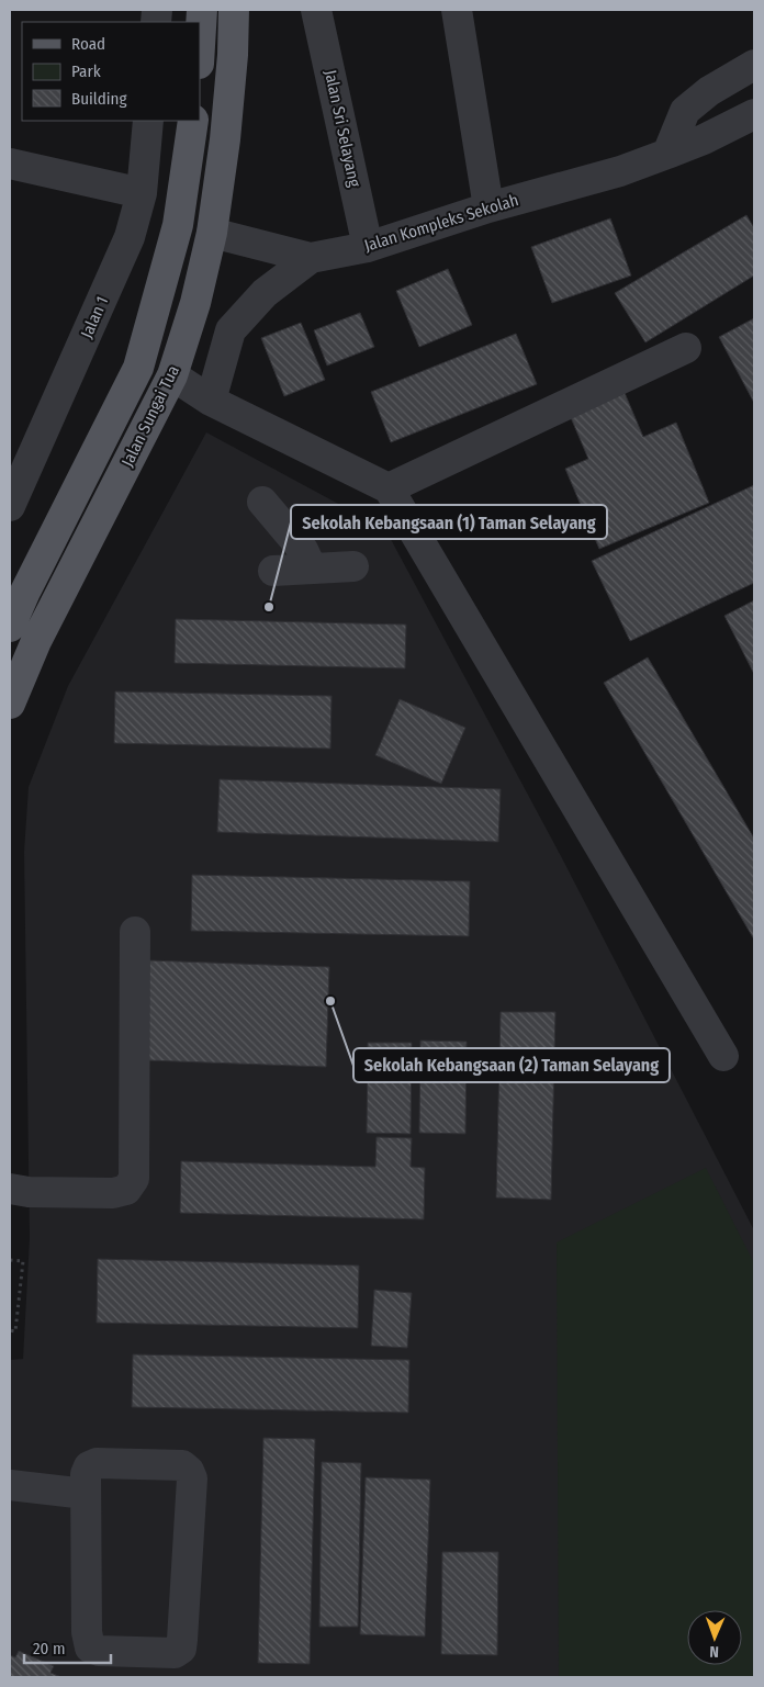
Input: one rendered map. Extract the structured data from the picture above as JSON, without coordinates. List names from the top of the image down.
{
  "streets": {
    "main road": ["Jalan Sungai Tua"],
    "street": ["Jalan Sri Selayang", "Jalan Kompleks Sekolah", "Jalan 1"]
  },
  "crossings": [
    ["Jalan Sri Selayang", "Jalan Kompleks Sekolah"],
    ["Jalan Kompleks Sekolah", "Jalan Sungai Tua"]
  ],
  "places": ["Sekolah Kebangsaan (1) Taman Selayang", "Sekolah Kebangsaan (2) Taman Selayang"],
  "legend": ["Road", "Park", "Building"],
  "scale_bar": "20 m",
  "north": "bottom"
}
